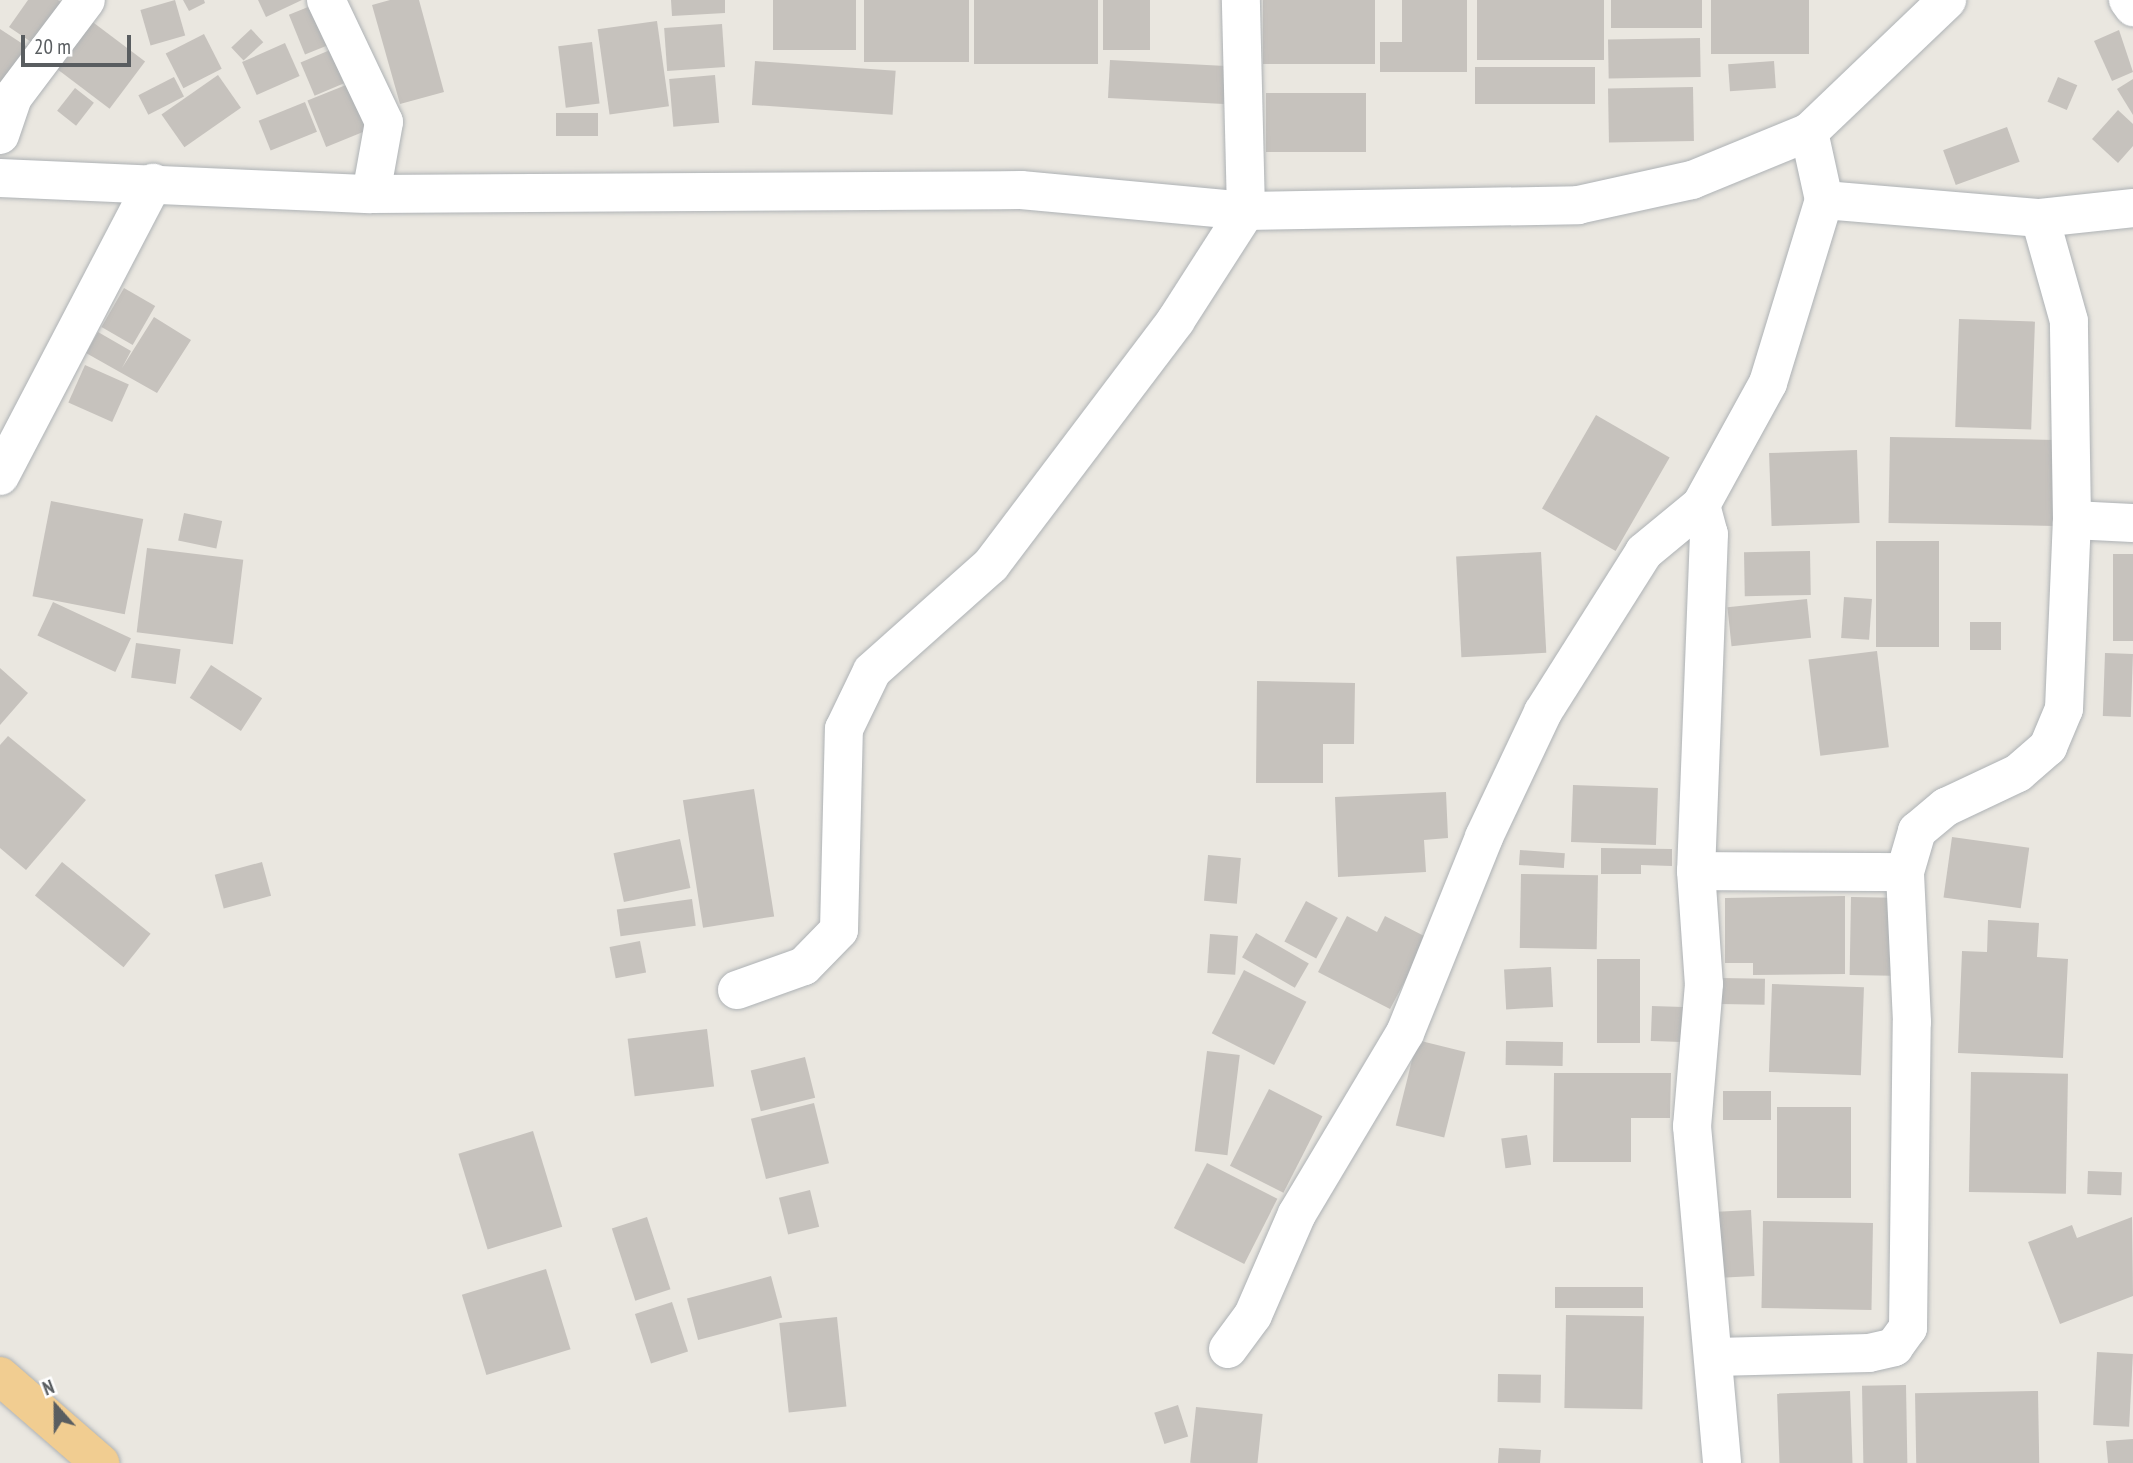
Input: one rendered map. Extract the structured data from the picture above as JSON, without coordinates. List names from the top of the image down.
{
  "scale_bar": "20 m",
  "north": "top"
}
